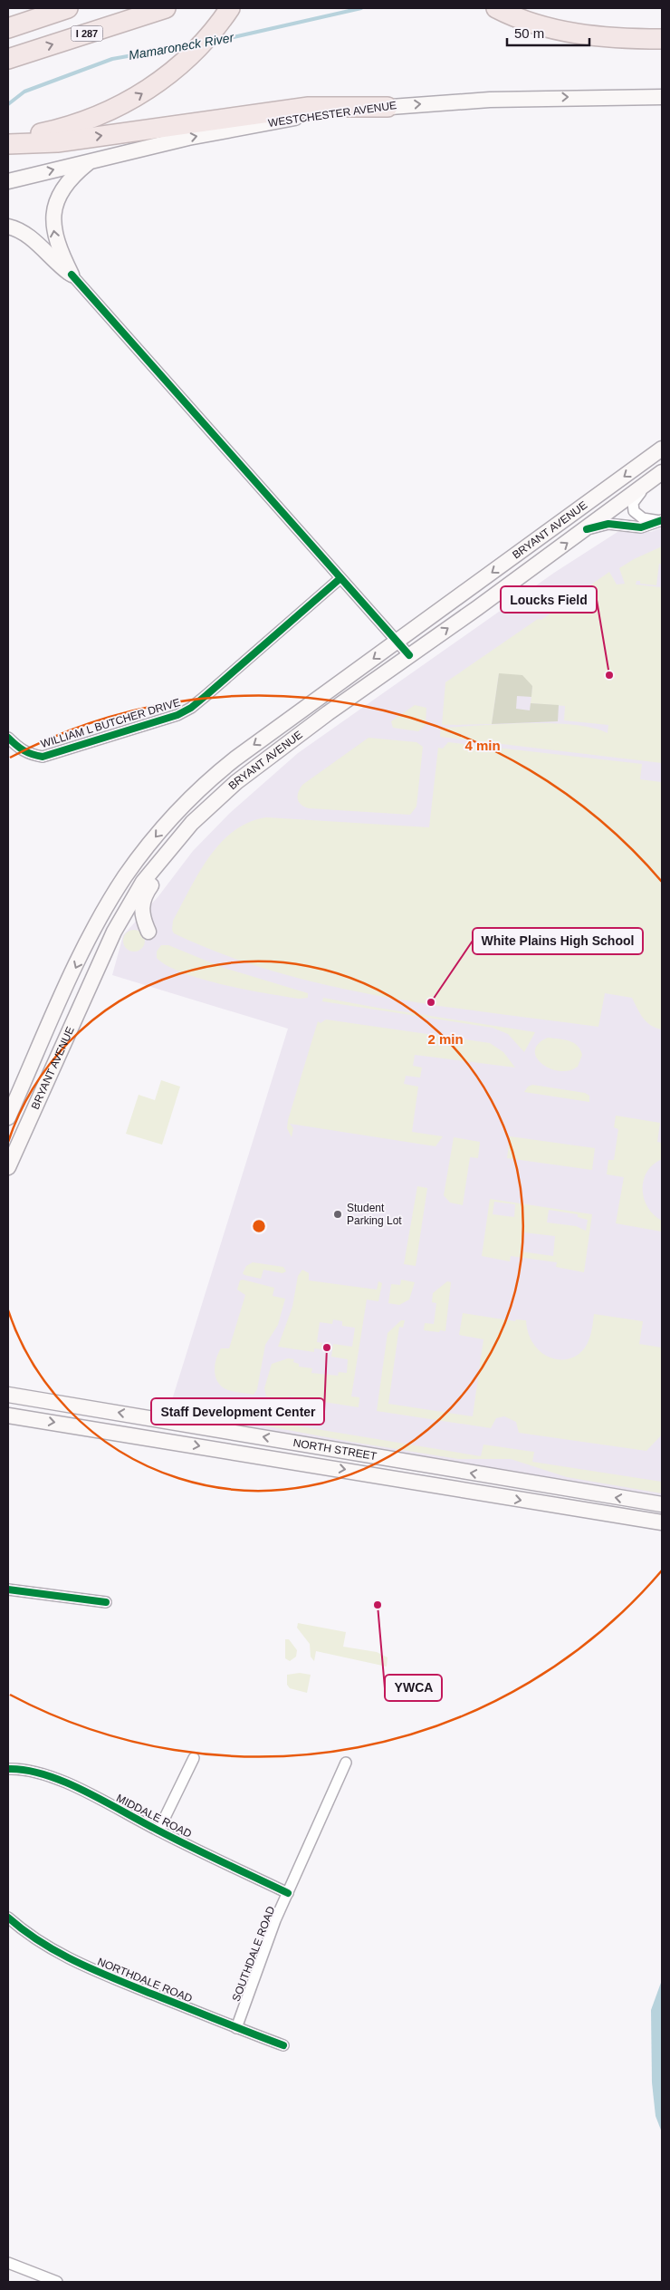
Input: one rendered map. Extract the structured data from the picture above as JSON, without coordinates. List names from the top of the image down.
{
  "streets": {
    "highway": ["I 287"],
    "main road": ["WESTCHESTER AVENUE", "BRYANT AVENUE", "NORTH STREET"],
    "street": [
      "WILLIAM L BUTCHER DRIVE",
      "MIDDALE ROAD",
      "SOUTHDALE ROAD",
      "NORTHDALE ROAD"
    ]
  },
  "crossings": [
    ["MIDDALE ROAD", "SOUTHDALE ROAD"],
    ["SOUTHDALE ROAD", "NORTHDALE ROAD"]
  ],
  "one_way": ["WESTCHESTER AVENUE"],
  "water": ["Mamaroneck River"],
  "places": [
    "Loucks Field",
    "White Plains High School",
    "Student Parking Lot",
    "Staff Development Center",
    "YWCA"
  ],
  "scale_bar": "50 m",
  "rings": ["4 min", "2 min"]
}
